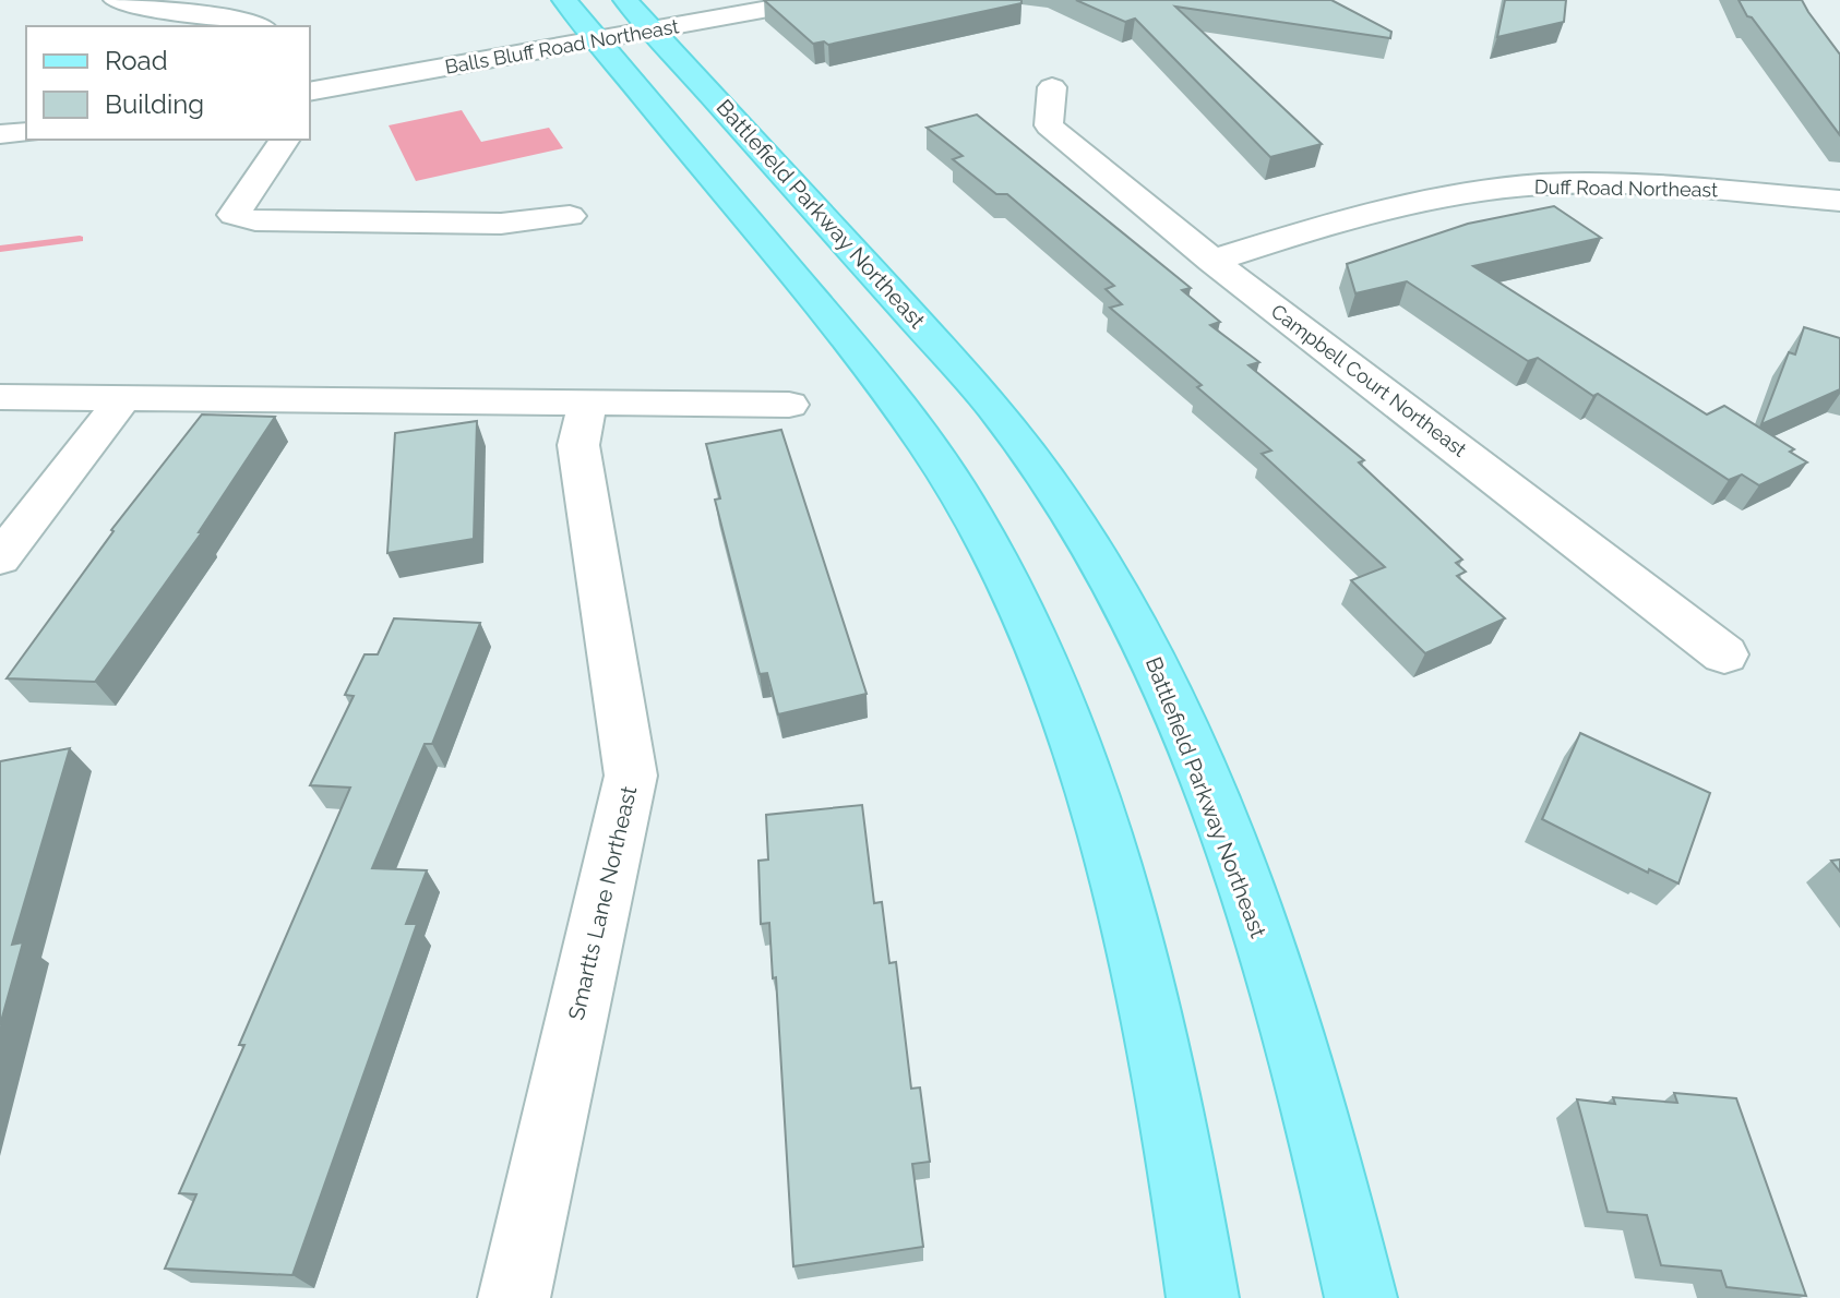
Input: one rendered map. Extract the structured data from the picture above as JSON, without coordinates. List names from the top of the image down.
{
  "streets": {
    "main road": ["Battlefield Parkway Northeast"],
    "street": [
      "Balls Bluff Road Northeast",
      "Duff Road Northeast",
      "Campbell Court Northeast",
      "Smartts Lane Northeast"
    ]
  },
  "crossings": [
    ["Balls Bluff Road Northeast", "Battlefield Parkway Northeast"],
    ["Duff Road Northeast", "Campbell Court Northeast"]
  ],
  "legend": ["Road", "Building"]
}
